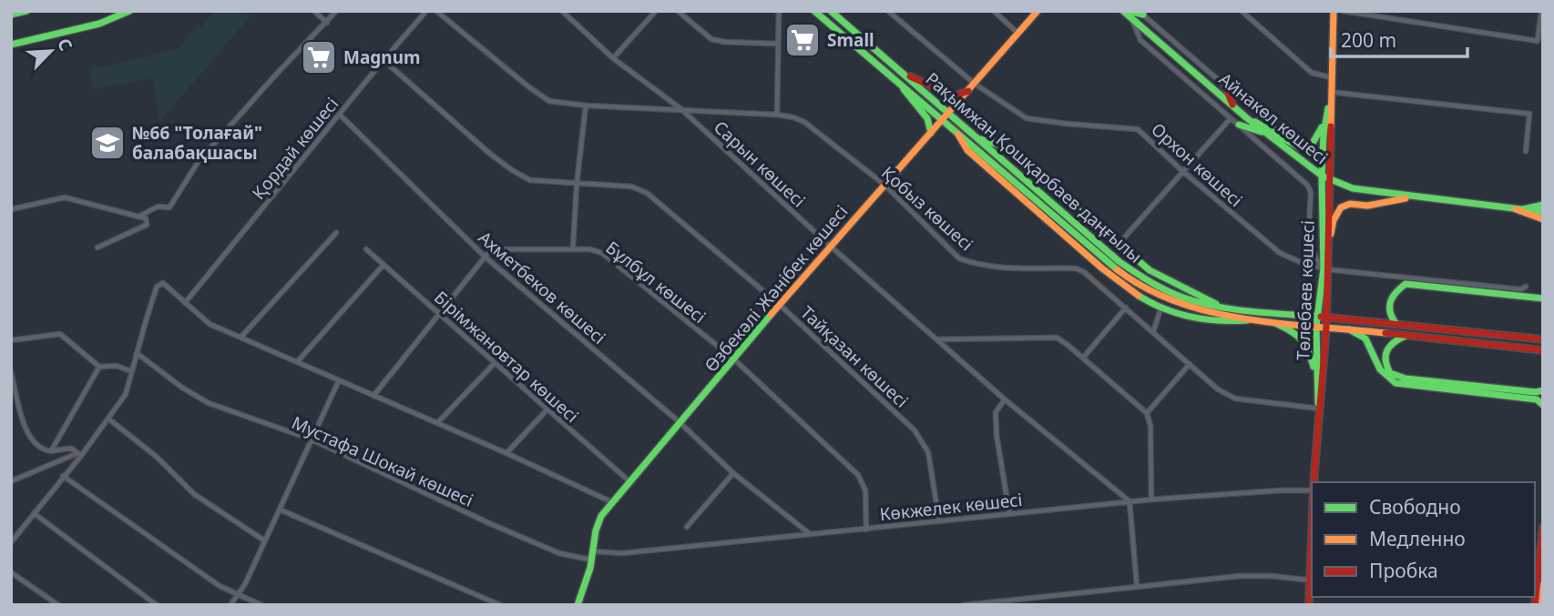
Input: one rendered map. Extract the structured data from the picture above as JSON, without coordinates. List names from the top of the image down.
{
  "streets": {
    "main road": [
      "Айнакөл көшесі",
      "Рақымжан Қошқарбаев даңғылы",
      "Өзбекәлі Жәнібек көшесі",
      "Төлебаев көшесі"
    ],
    "street": [
      "Қордай көшесі",
      "Сарын көшесі",
      "Орхон көшесі",
      "Қобыз көшесі",
      "Бұлбұл көшесі",
      "Ахметбеков көшесі",
      "Бірімжановтар көшесі",
      "Тайқазан көшесі",
      "Мустафа Шокай көшесі",
      "Көкжелек көшесі"
    ]
  },
  "crossings": [
    ["Айнакөл көшесі", "Төлебаев көшесі"],
    ["Қордай көшесі", "Ахметбеков көшесі"],
    ["Қордай көшесі", "Тайқазан көшесі"],
    ["Сарын көшесі", "Қобыз көшесі"],
    ["Сарын көшесі", "Өзбекәлі Жәнібек көшесі"],
    ["Сарын көшесі", "Көкжелек көшесі"],
    ["Орхон көшесі", "Өзбекәлі Жәнібек көшесі"],
    ["Орхон көшесі", "Төлебаев көшесі"],
    ["Рақымжан Қошқарбаев даңғылы", "Өзбекәлі Жәнібек көшесі"],
    ["Рақымжан Қошқарбаев даңғылы", "Төлебаев көшесі"],
    ["Қобыз көшесі", "Өзбекәлі Жәнібек көшесі"],
    ["Қобыз көшесі", "Төлебаев көшесі"],
    ["Бұлбұл көшесі", "Ахметбеков көшесі"],
    ["Бұлбұл көшесі", "Өзбекәлі Жәнібек көшесі"],
    ["Бұлбұл көшесі", "Көкжелек көшесі"],
    ["Ахметбеков көшесі", "Өзбекәлі Жәнібек көшесі"],
    ["Ахметбеков көшесі", "Көкжелек көшесі"],
    ["Өзбекәлі Жәнібек көшесі", "Бірімжановтар көшесі"],
    ["Өзбекәлі Жәнібек көшесі", "Тайқазан көшесі"],
    ["Өзбекәлі Жәнібек көшесі", "Мустафа Шокай көшесі"],
    ["Өзбекәлі Жәнібек көшесі", "Көкжелек көшесі"],
    ["Тайқазан көшесі", "Көкжелек көшесі"],
    ["Мустафа Шокай көшесі", "Көкжелек көшесі"]
  ],
  "places": {
    "supermarket": ["Small", "Magnum"],
    "school or university": ["№66 \"Толағай\" балабақшасы"]
  },
  "legend": ["Свободно", "Медленно", "Пробка"],
  "scale_bar": "200 m",
  "north": "top right"
}
